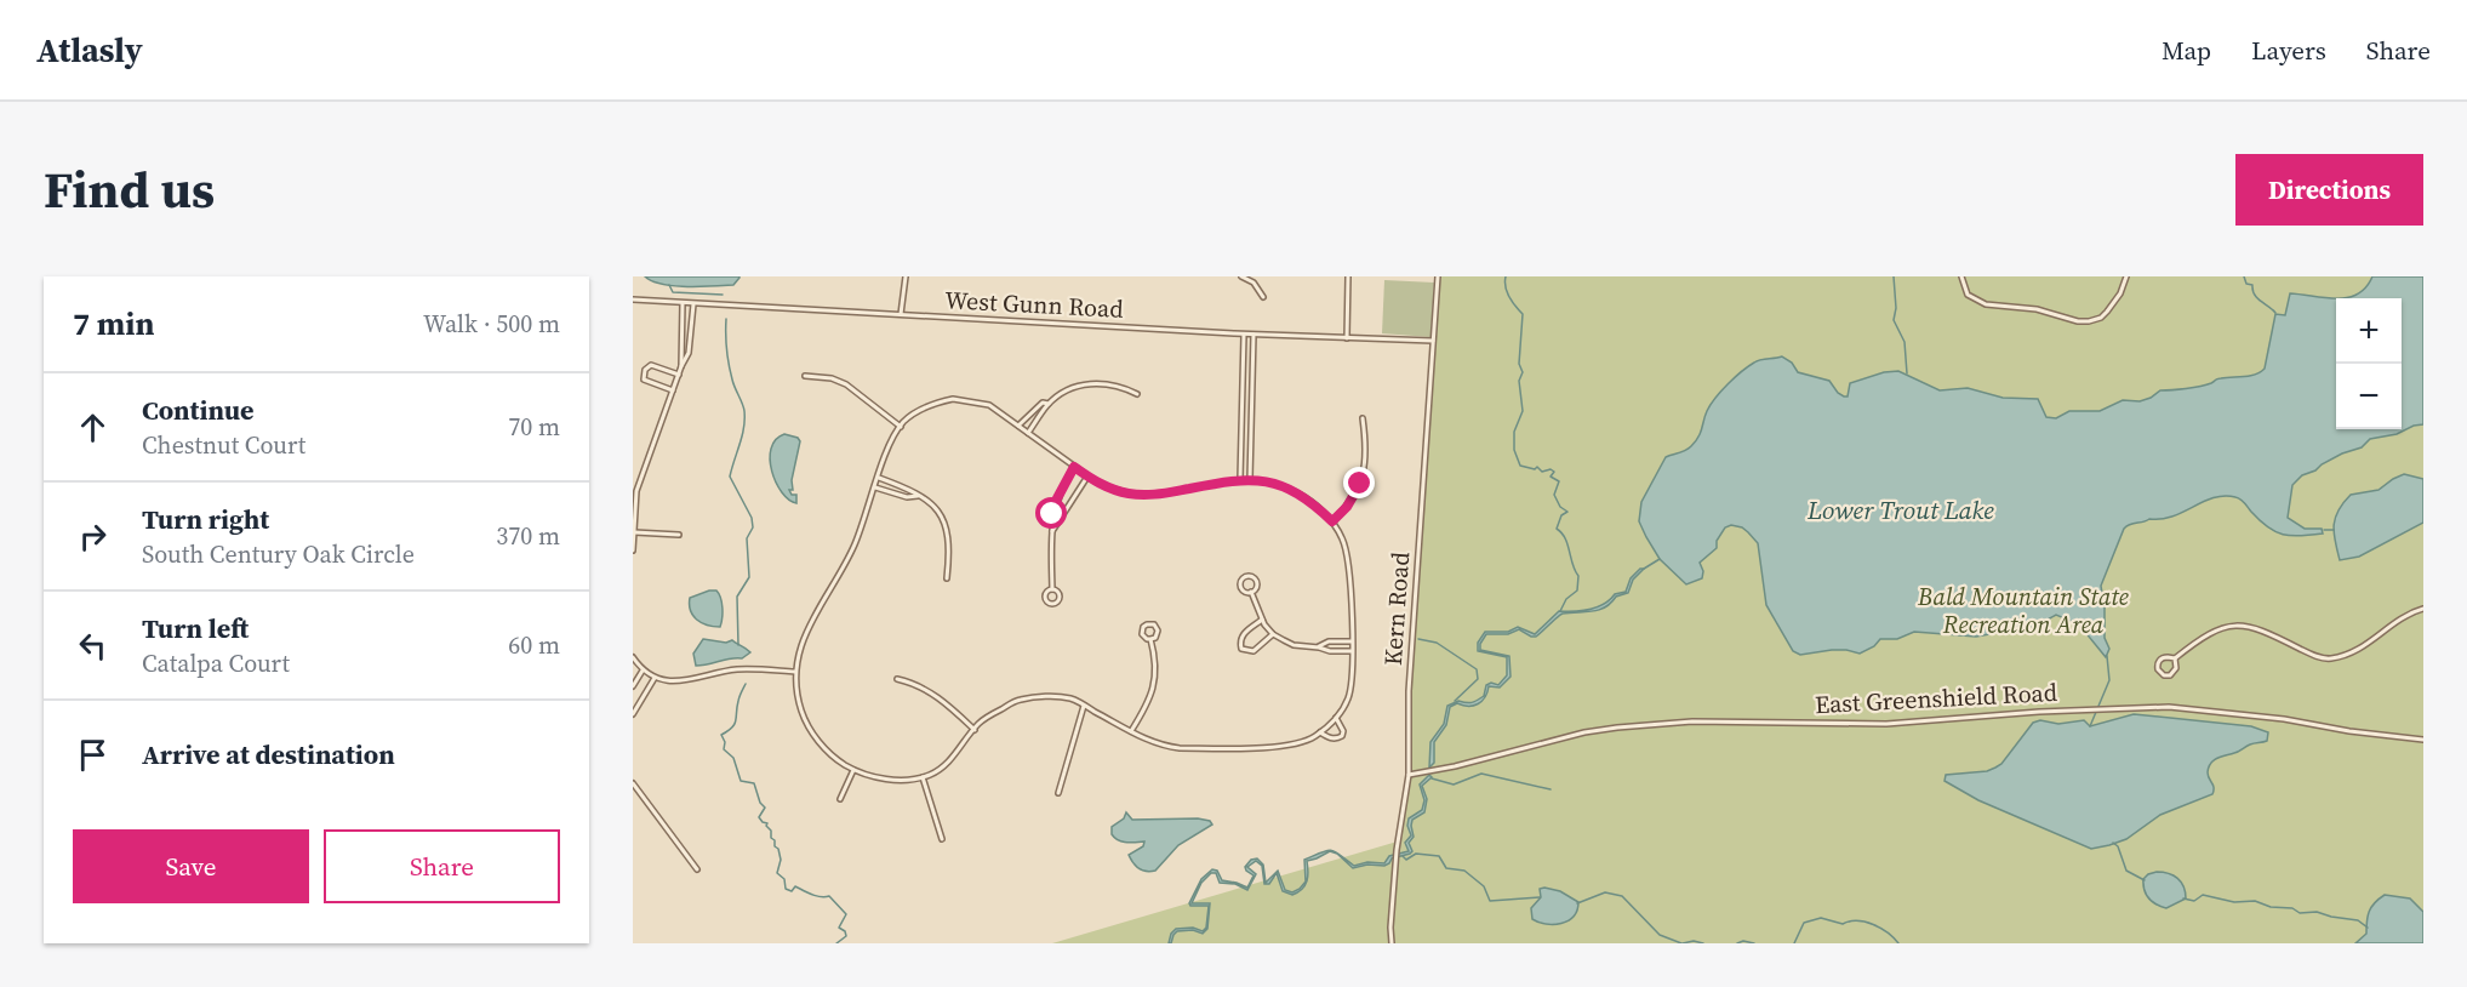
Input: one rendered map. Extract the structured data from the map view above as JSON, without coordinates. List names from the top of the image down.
{
  "streets": {
    "street": ["West Gunn Road", "Kern Road", "East Greenshield Road"]
  },
  "crossings": [
    ["West Gunn Road", "Kern Road"],
    ["Kern Road", "East Greenshield Road"]
  ],
  "water": ["Lower Trout Lake"],
  "parks": ["Bald Mountain State Recreation Area"],
  "page": {
    "header": "Atlasly",
    "nav": ["Map", "Layers", "Share"],
    "title": "Find us",
    "buttons": [
      "Directions",
      ["Save", "Share"]
    ],
    "heading": ["7 min", "Walk · 500 m"],
    "map_buttons": ["+", "−"],
    "list": [
      ["Continue", "Chestnut Court", "70 m"],
      ["Turn right", "South Century Oak Circle", "370 m"],
      ["Turn left", "Catalpa Court", "60 m"],
      "Arrive at destination"
    ]
  }
}
